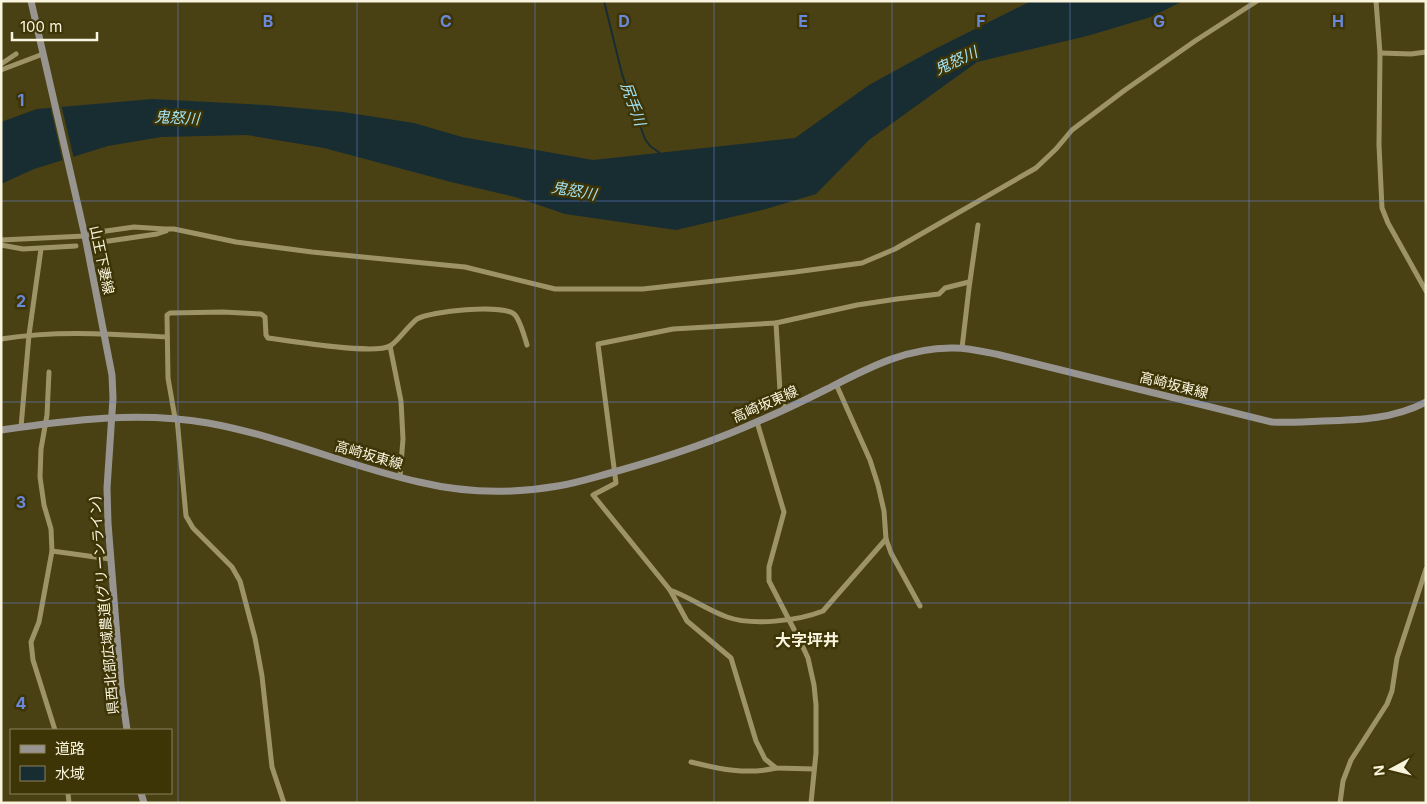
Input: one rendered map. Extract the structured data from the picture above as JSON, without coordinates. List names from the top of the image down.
{
  "streets": {
    "main road": ["山王下妻線", "高崎坂東線", "県西北部広域農道(グリーンライン)"]
  },
  "crossings": [
    ["山王下妻線", "高崎坂東線"],
    ["山王下妻線", "県西北部広域農道(グリーンライン)"],
    ["高崎坂東線", "県西北部広域農道(グリーンライン)"]
  ],
  "districts": ["大字坪井"],
  "water": ["鬼怒川", "尻手川"],
  "legend": ["道路", "水域"],
  "scale_bar": "100 m",
  "north": "left",
  "grid": {
    "columns": [
      "B",
      "C",
      "D",
      "E",
      "F",
      "G",
      "H"
    ],
    "rows": [
      "1",
      "2",
      "3",
      "4"
    ]
  }
}
